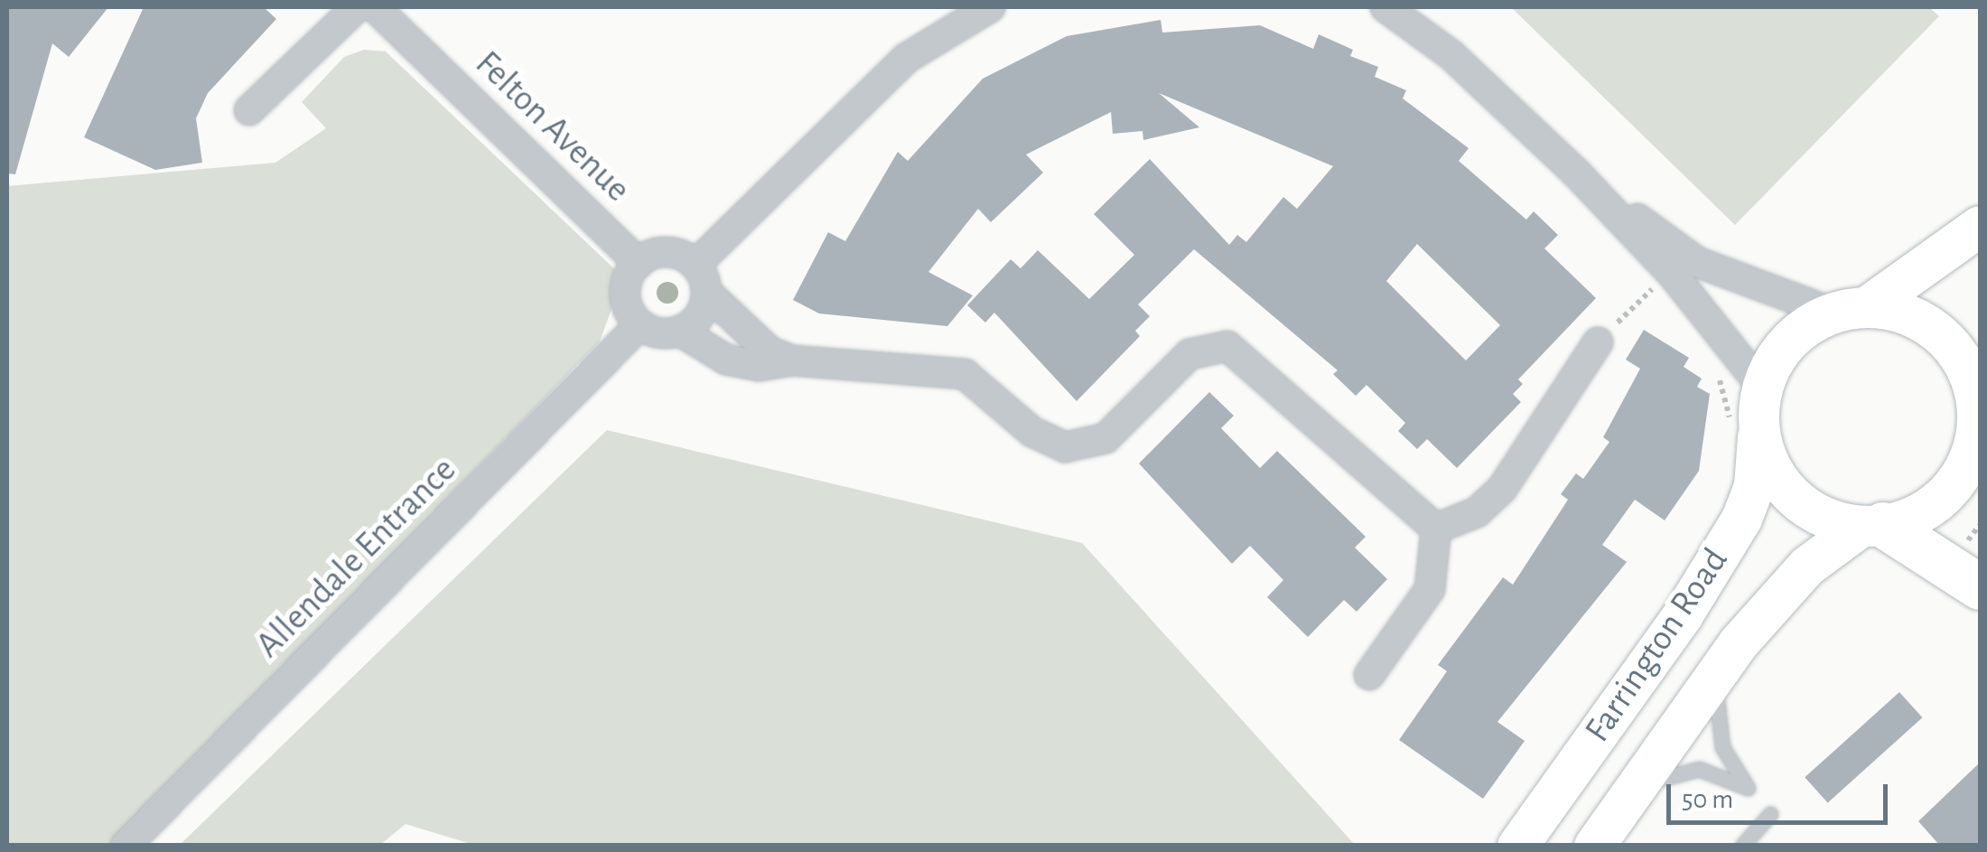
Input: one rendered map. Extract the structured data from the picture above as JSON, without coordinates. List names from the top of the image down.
{
  "streets": {
    "main road": ["Farrington Road"],
    "street": ["Felton Avenue", "Allendale Entrance"]
  },
  "crossings": [
    ["Felton Avenue", "Allendale Entrance"]
  ],
  "scale_bar": "50 m"
}
